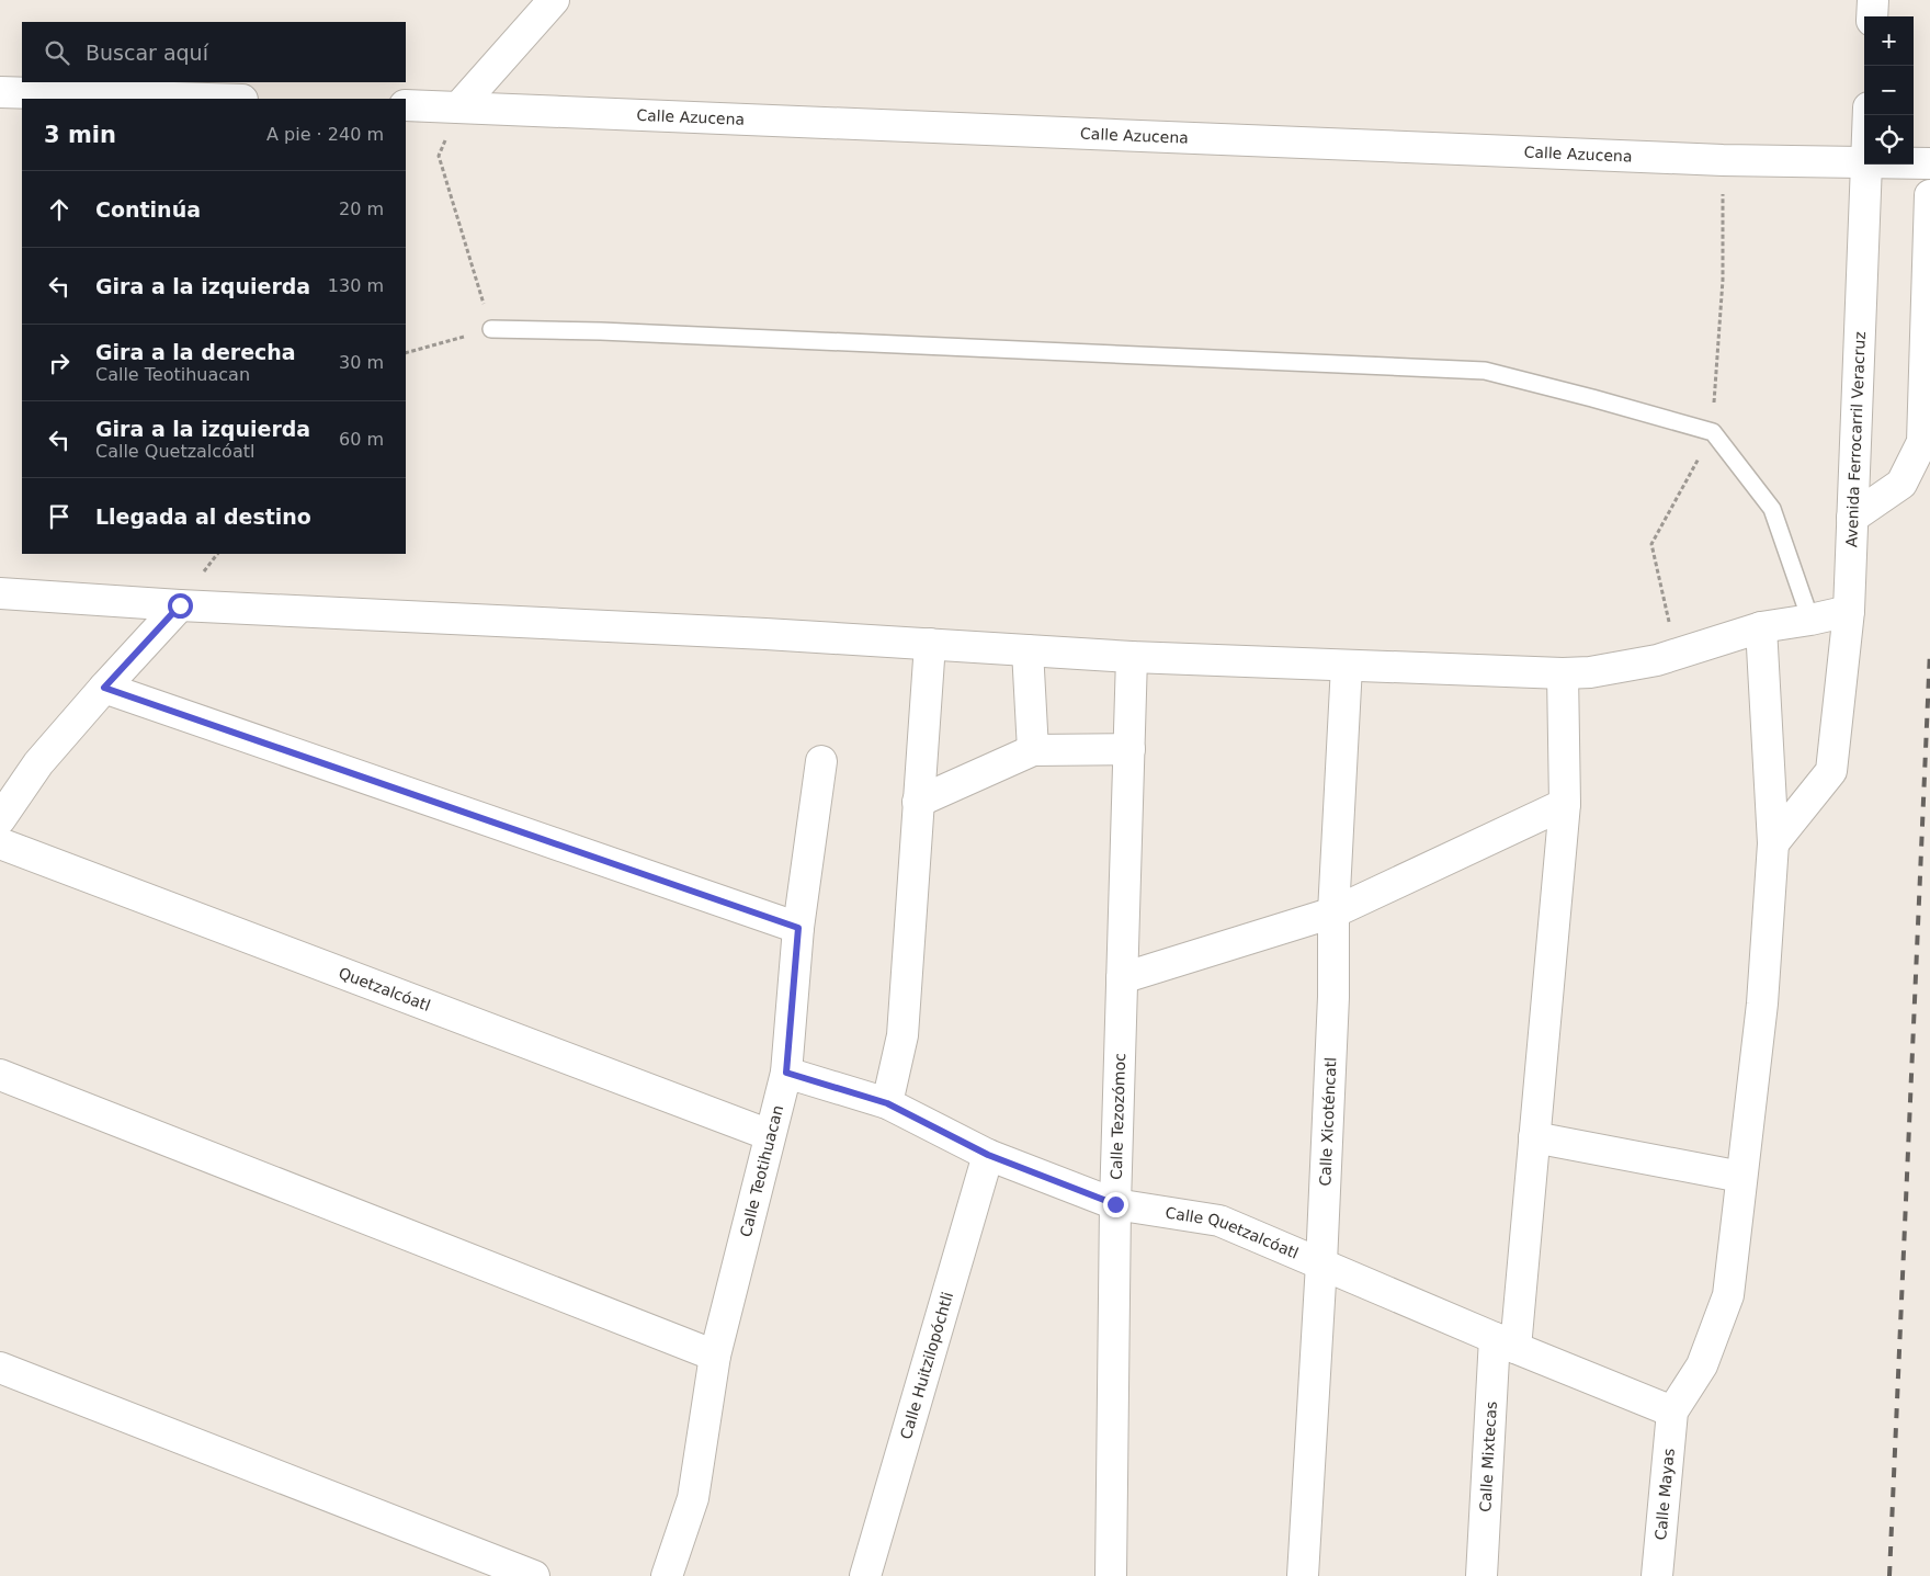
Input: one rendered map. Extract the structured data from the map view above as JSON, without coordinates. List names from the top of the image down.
{
  "streets": {
    "street": [
      "Calle Azucena",
      "Avenida Ferrocarril Veracruz",
      "Quetzalcóatl",
      "Calle Tezozómoc",
      "Calle Xicoténcatl",
      "Calle Teotihuacan",
      "Calle Quetzalcóatl",
      "Calle Huitzilopóchtli",
      "Calle Mixtecas",
      "Calle Mayas"
    ]
  },
  "crossings": [
    ["Quetzalcóatl", "Calle Teotihuacan"],
    ["Calle Tezozómoc", "Calle Quetzalcóatl"],
    ["Calle Xicoténcatl", "Calle Quetzalcóatl"],
    ["Calle Teotihuacan", "Calle Quetzalcóatl"],
    ["Calle Quetzalcóatl", "Calle Huitzilopóchtli"],
    ["Calle Quetzalcóatl", "Calle Mixtecas"],
    ["Calle Quetzalcóatl", "Calle Mayas"]
  ],
  "page": {
    "map_buttons": ["+", "−"],
    "search": "Buscar aquí",
    "heading": ["3 min", "A pie · 240 m"],
    "list": [
      ["Continúa", "20 m"],
      ["Gira a la izquierda", "130 m"],
      ["Gira a la derecha", "Calle Teotihuacan", "30 m"],
      ["Gira a la izquierda", "Calle Quetzalcóatl", "60 m"],
      "Llegada al destino"
    ]
  }
}
